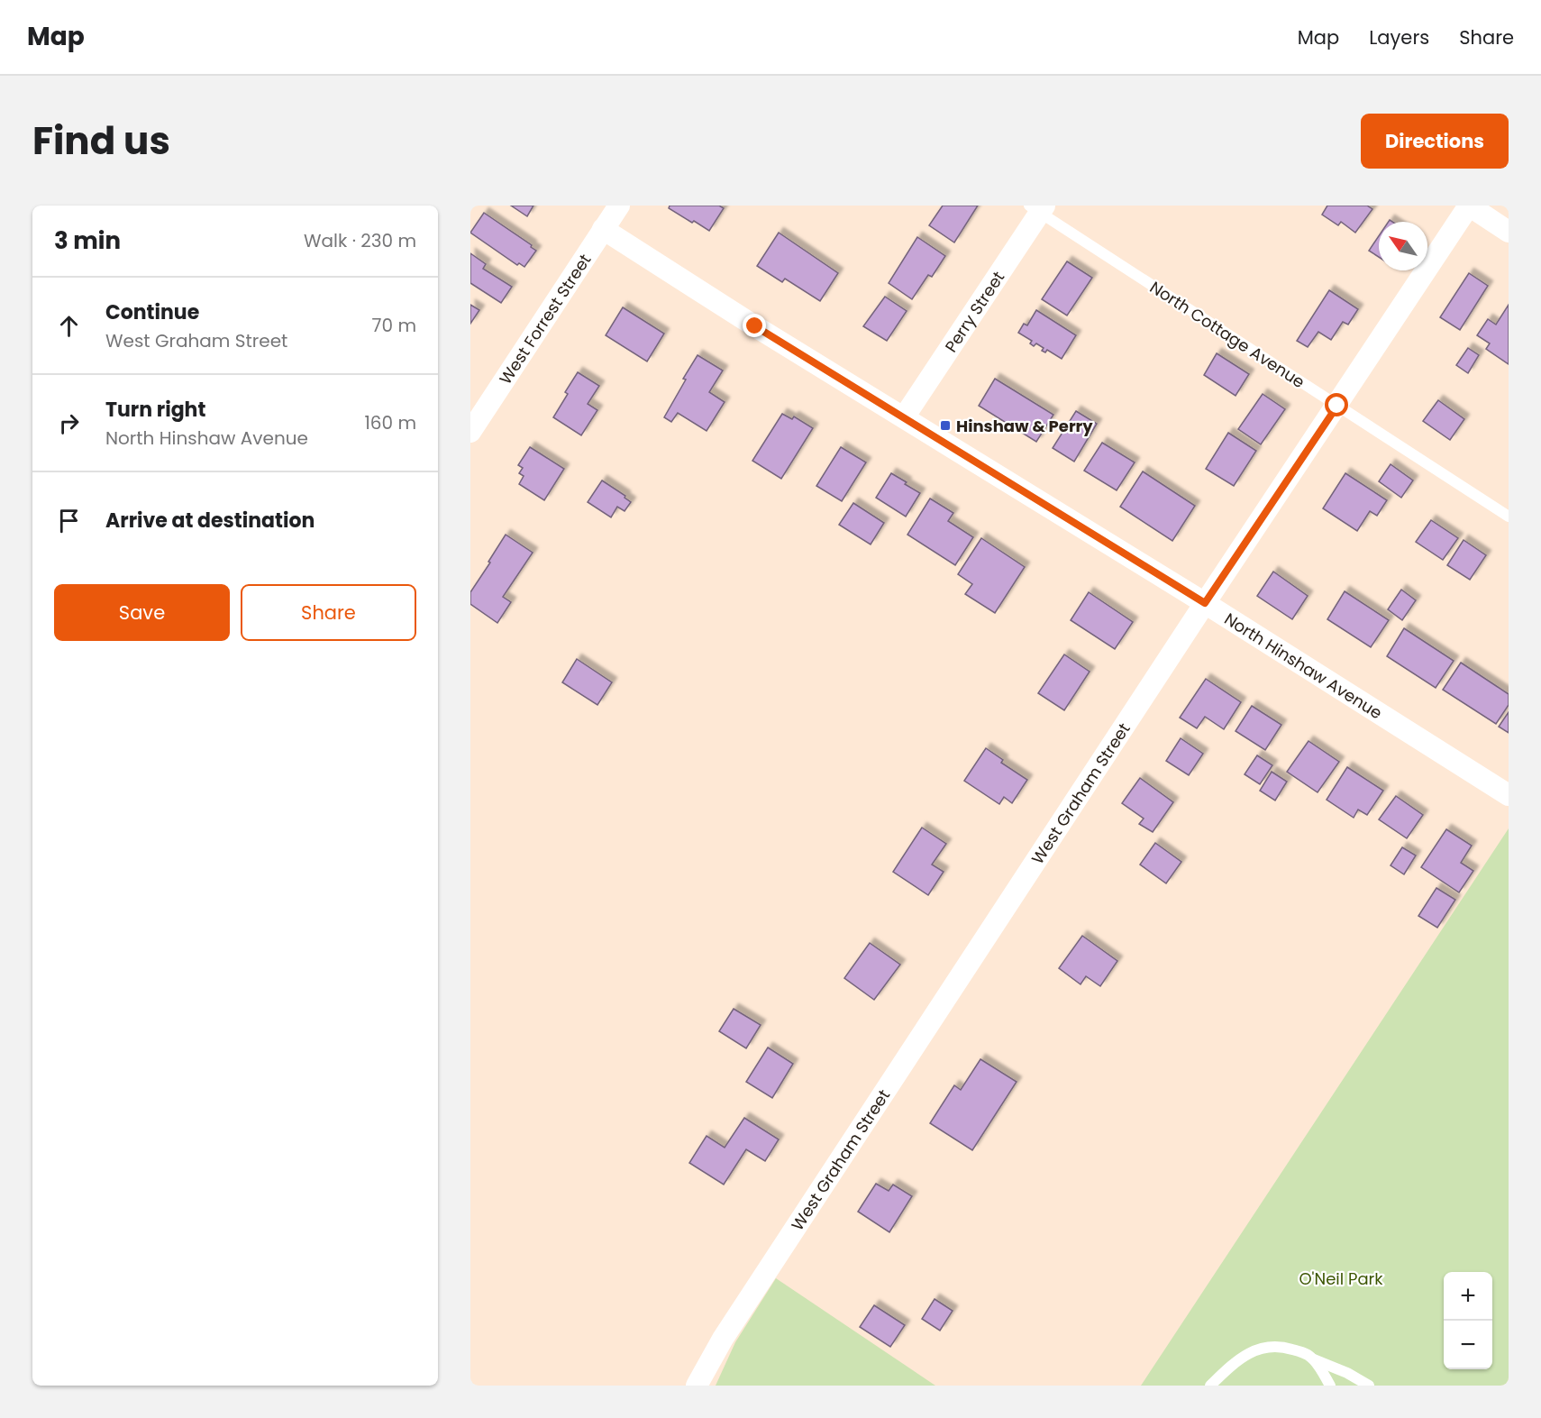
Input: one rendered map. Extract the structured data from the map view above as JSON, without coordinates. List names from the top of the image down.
{
  "streets": {
    "street": [
      "Perry Street",
      "West Forrest Street",
      "North Hinshaw Avenue",
      "West Graham Street"
    ],
    "lane": ["North Cottage Avenue"]
  },
  "crossings": [
    ["Perry Street", "North Cottage Avenue"],
    ["Perry Street", "North Hinshaw Avenue"],
    ["West Forrest Street", "North Hinshaw Avenue"],
    ["North Cottage Avenue", "West Graham Street"],
    ["North Hinshaw Avenue", "West Graham Street"]
  ],
  "parks": ["O'Neil Park"],
  "places": {
    "transit": ["Hinshaw & Perry"]
  },
  "north": "top left",
  "page": {
    "header": "Map",
    "nav": ["Map", "Layers", "Share"],
    "title": "Find us",
    "buttons": [
      "Directions",
      ["Save", "Share"]
    ],
    "heading": ["3 min", "Walk · 230 m"],
    "list": [
      ["Continue", "West Graham Street", "70 m"],
      ["Turn right", "North Hinshaw Avenue", "160 m"],
      "Arrive at destination"
    ],
    "map_buttons": ["+", "−"]
  }
}
